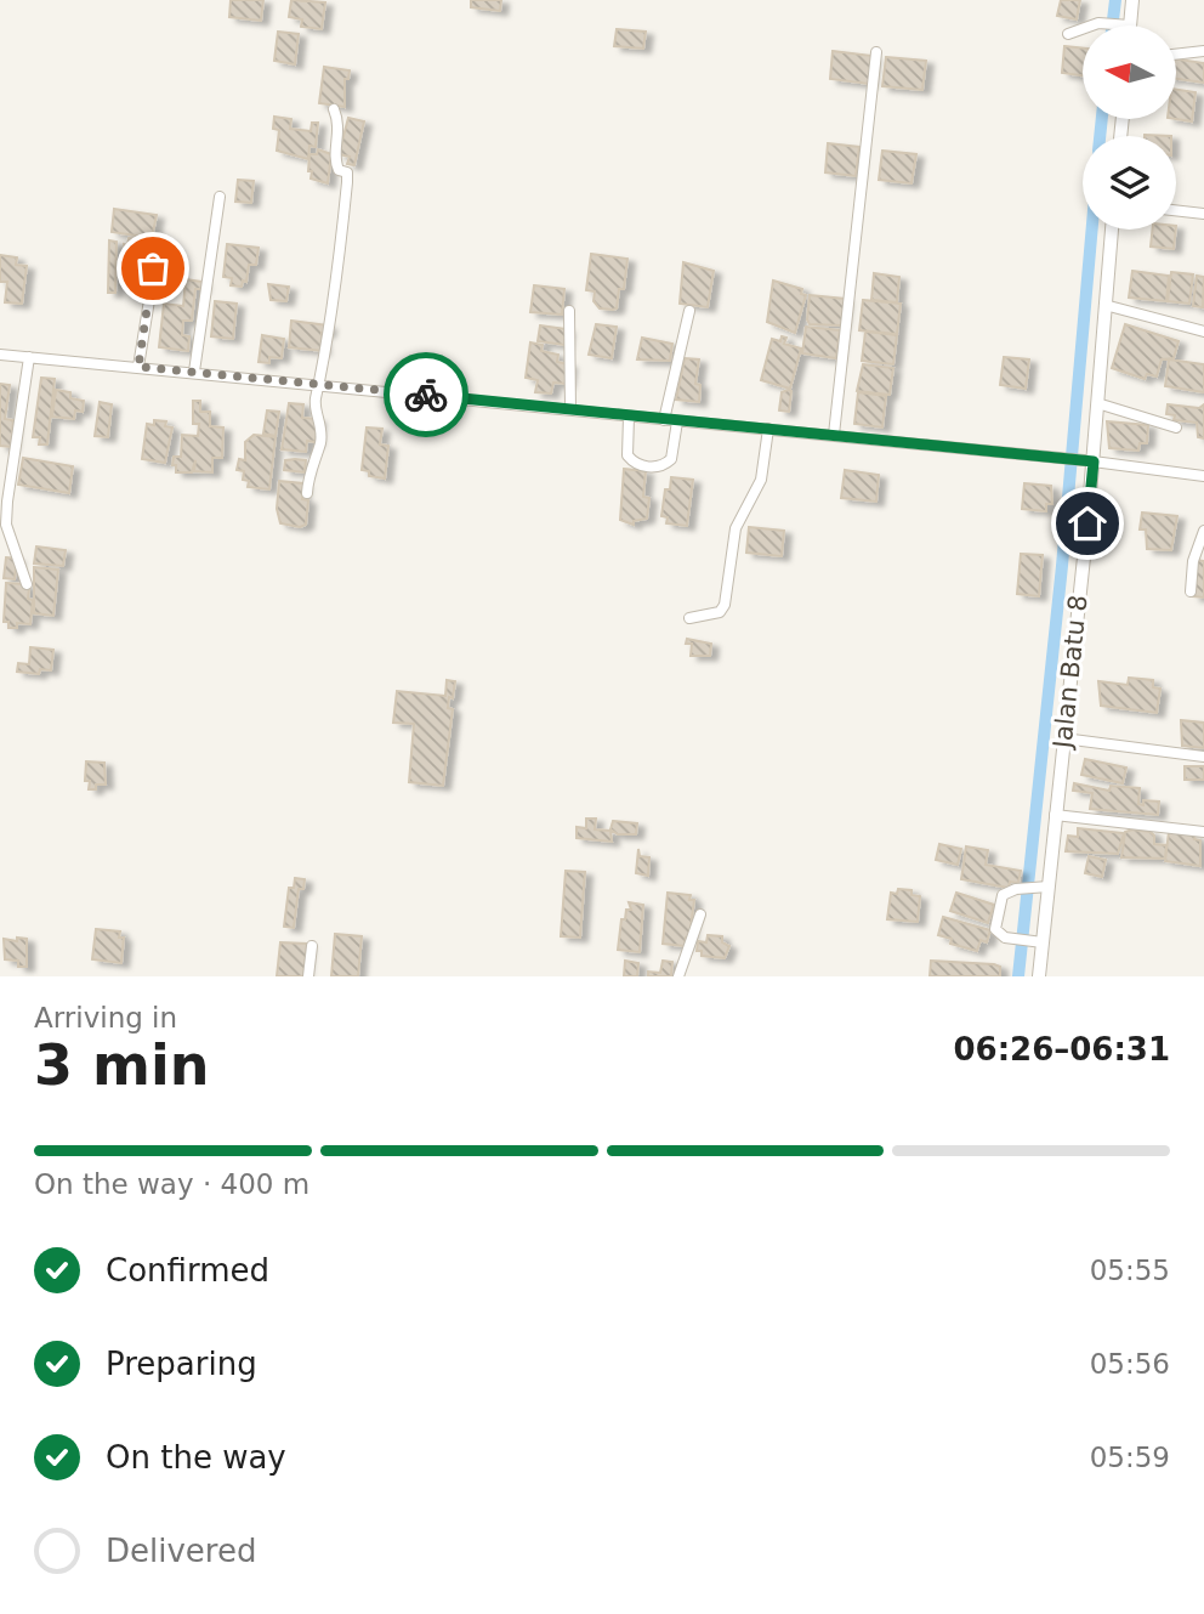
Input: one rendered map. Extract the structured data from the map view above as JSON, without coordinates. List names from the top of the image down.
{
  "streets": {
    "street": ["Jalan Batu 8"]
  },
  "north": "left",
  "page": {
    "heading": ["3 min", "Arriving in", "06:26–06:31"],
    "bar": "On the way · 400 m",
    "list": [
      ["Confirmed", "05:55"],
      ["Preparing", "05:56"],
      ["On the way", "05:59"],
      "Delivered"
    ]
  }
}
